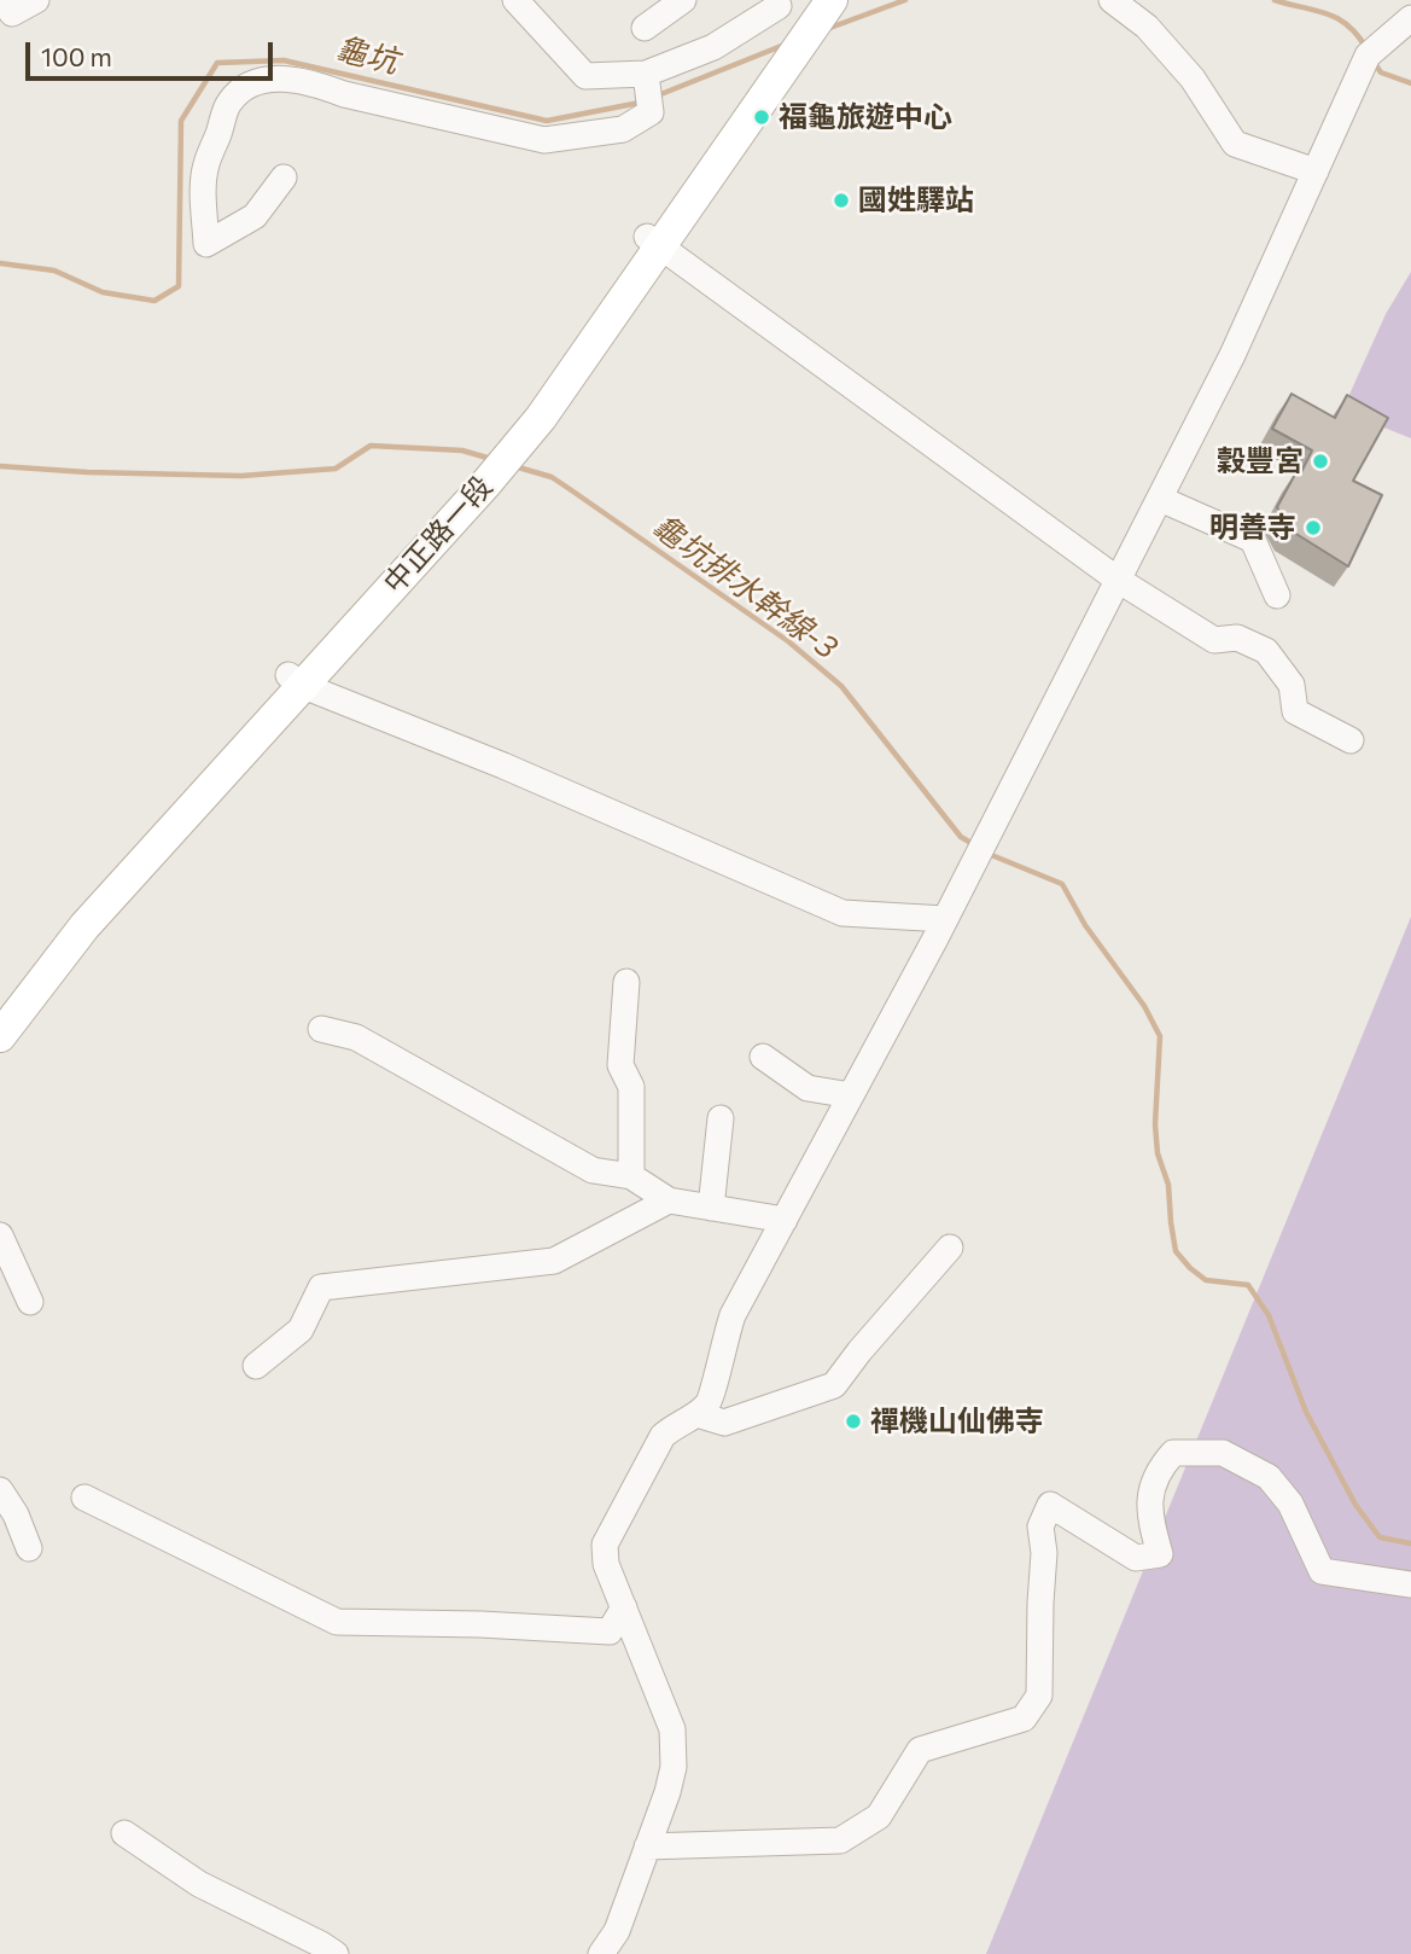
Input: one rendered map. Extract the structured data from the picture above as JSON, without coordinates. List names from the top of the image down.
{
  "streets": {
    "main road": ["中正路一段"]
  },
  "water": ["龜坑", "龜坑排水幹線-3"],
  "places": [
    "福龜旅遊中心",
    "國姓驛站",
    "穀豐宮",
    "明善寺",
    "禪機山仙佛寺"
  ],
  "scale_bar": "100 m"
}
